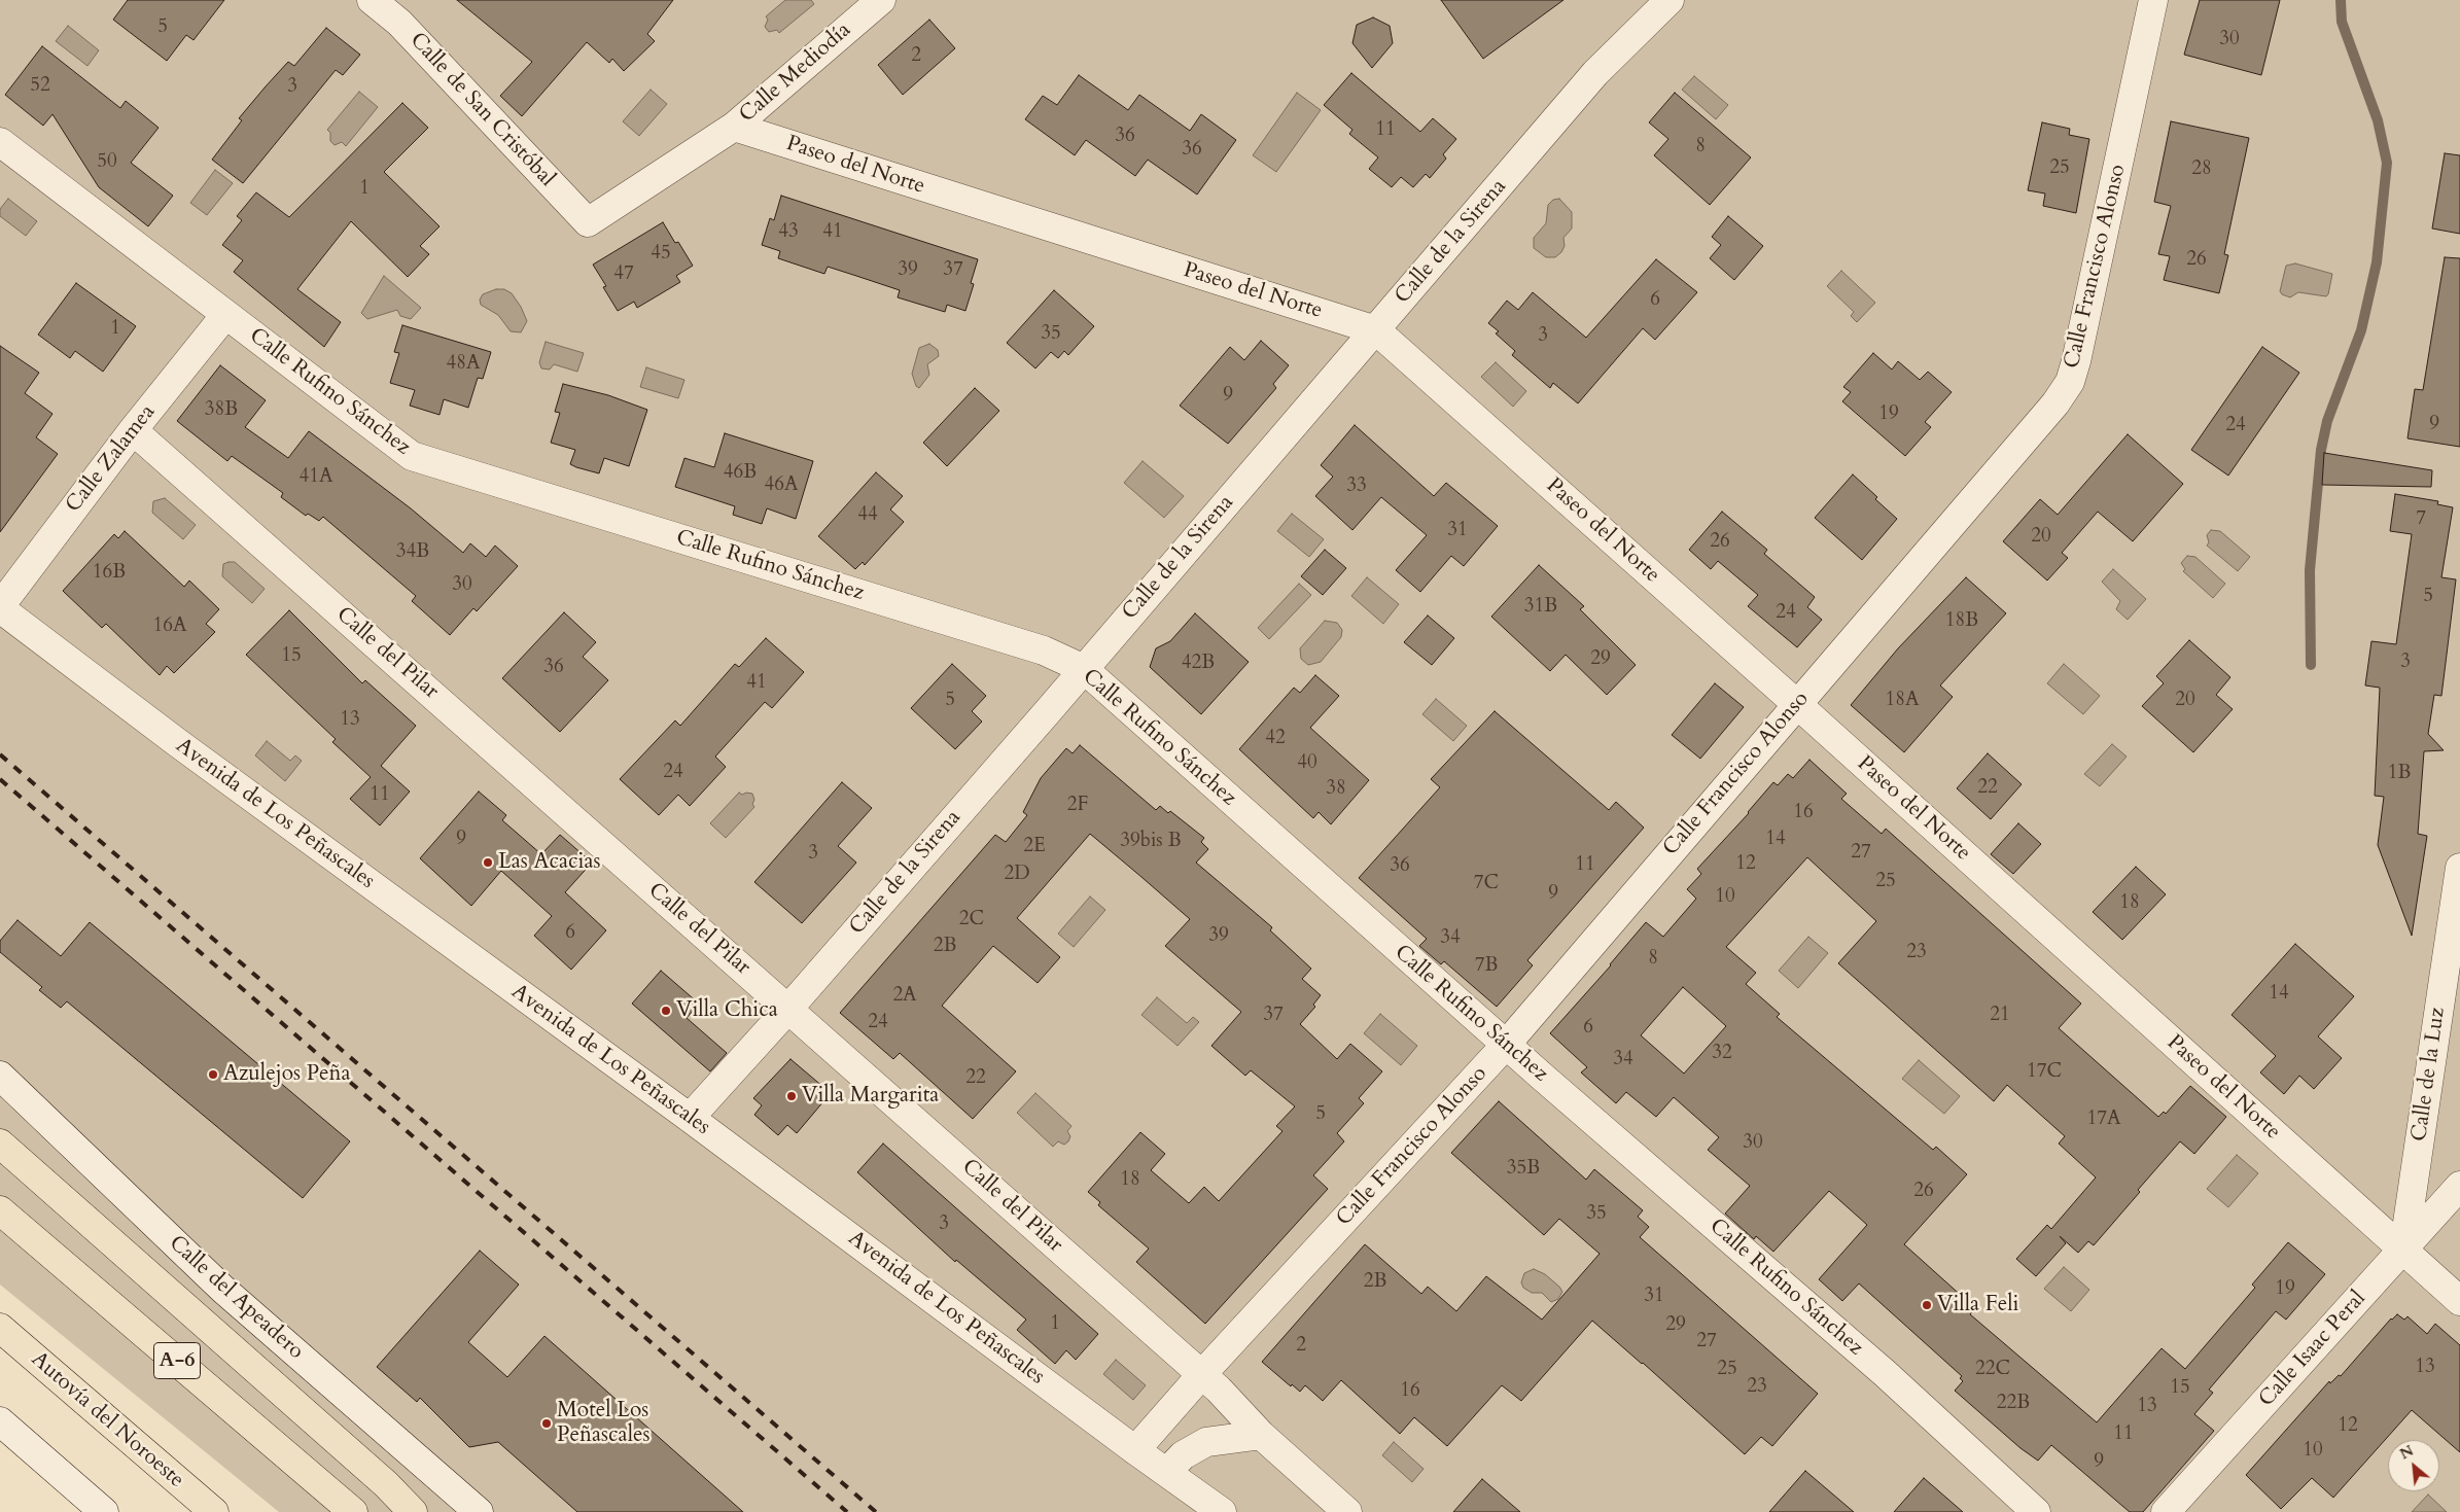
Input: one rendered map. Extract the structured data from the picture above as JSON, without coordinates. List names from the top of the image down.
{
  "streets": {
    "highway": ["A-6", "Autovía del Noroeste"],
    "street": [
      "Calle Mediodía",
      "Calle de San Cristóbal",
      "Paseo del Norte",
      "Calle de la Sirena",
      "Calle Francisco Alonso",
      "Calle Rufino Sánchez",
      "Calle Zalamea",
      "Calle del Pilar",
      "Avenida de Los Peñascales",
      "Calle de la Luz",
      "Calle del Apeadero",
      "Calle Isaac Peral"
    ]
  },
  "crossings": [
    ["Calle Mediodía", "Calle de San Cristóbal"],
    ["Calle Mediodía", "Paseo del Norte"],
    ["Calle de San Cristóbal", "Paseo del Norte"],
    ["Paseo del Norte", "Calle de la Sirena"],
    ["Paseo del Norte", "Calle Francisco Alonso"],
    ["Paseo del Norte", "Calle de la Luz"],
    ["Paseo del Norte", "Calle Isaac Peral"],
    ["Calle de la Sirena", "Calle Rufino Sánchez"],
    ["Calle de la Sirena", "Calle del Pilar"],
    ["Calle de la Sirena", "Avenida de Los Peñascales"],
    ["Calle Francisco Alonso", "Calle Rufino Sánchez"],
    ["Calle Francisco Alonso", "Calle del Pilar"],
    ["Calle Francisco Alonso", "Avenida de Los Peñascales"],
    ["Calle Rufino Sánchez", "Calle Zalamea"],
    ["Calle Zalamea", "Calle del Pilar"],
    ["Calle Zalamea", "Avenida de Los Peñascales"],
    ["Calle de la Luz", "Calle Isaac Peral"]
  ],
  "places": [
    "Las Acacias",
    "Villa Chica",
    "Azulejos Peña",
    "Villa Margarita",
    "Villa Feli",
    "Motel Los Peñascales"
  ],
  "house_numbers": [
    "5",
    "30",
    "2",
    "52",
    "3",
    "11",
    "36",
    "8",
    "36",
    "50",
    "25",
    "28",
    "1",
    "43",
    "41",
    "45",
    "26",
    "39",
    "37",
    "47",
    "6",
    "1",
    "35",
    "3",
    "48A",
    "9",
    "38B",
    "19",
    "9",
    "24",
    "46B",
    "41A",
    "46A",
    "33",
    "44",
    "7",
    "31",
    "20",
    "26",
    "34B",
    "16B",
    "30",
    "5",
    "31B",
    "24",
    "18B",
    "16A",
    "15",
    "29",
    "3",
    "42B",
    "36",
    "41",
    "5",
    "18A",
    "20",
    "13",
    "42",
    "40",
    "24",
    "1B",
    "22",
    "38",
    "11",
    "2F",
    "16",
    "9",
    "14",
    "39bis B",
    "2E",
    "27",
    "3",
    "12",
    "11",
    "36",
    "2D",
    "25",
    "7C",
    "9",
    "10",
    "18",
    "2C",
    "6",
    "39",
    "34",
    "2B",
    "23",
    "8",
    "7B",
    "14",
    "2A",
    "37",
    "21",
    "24",
    "6",
    "32",
    "34",
    "17C",
    "22",
    "5",
    "17A",
    "30",
    "35B",
    "18",
    "26",
    "35",
    "3",
    "2B",
    "19",
    "31",
    "1",
    "29",
    "27",
    "2",
    "13",
    "25",
    "22C",
    "23",
    "15",
    "16",
    "22B",
    "13",
    "12",
    "11",
    "10",
    "9"
  ],
  "north": "top left"
}
